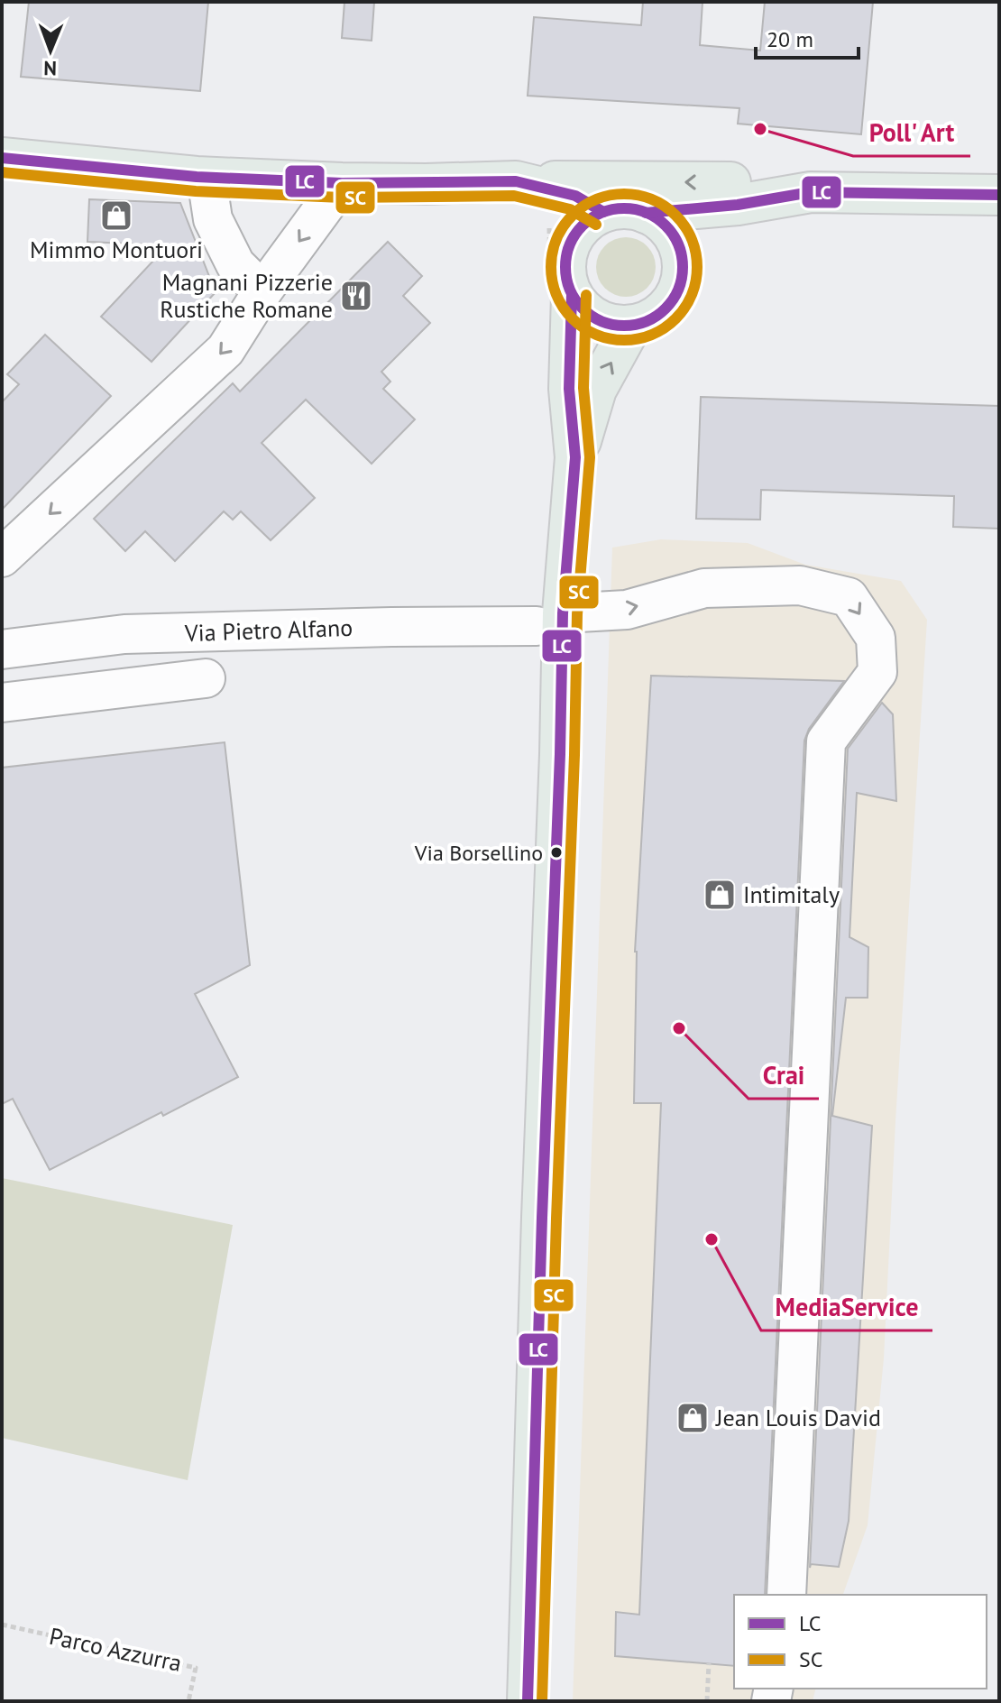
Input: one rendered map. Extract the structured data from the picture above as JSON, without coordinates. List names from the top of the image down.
{
  "streets": {
    "street": ["Via Pietro Alfano"],
    "path": ["Parco Azzurra"]
  },
  "places": {
    "other": [
      "Poll' Art",
      "Via Borsellino",
      "Crai",
      "MediaService"
    ],
    "shop": ["Mimmo Montuori", "Intimitaly", "Jean Louis David"],
    "restaurant": ["Magnani Pizzerie Rustiche Romane"]
  },
  "lines": ["transit line LC", "transit line SC"],
  "legend": ["LC", "SC"],
  "scale_bar": "20 m",
  "north": "bottom"
}
